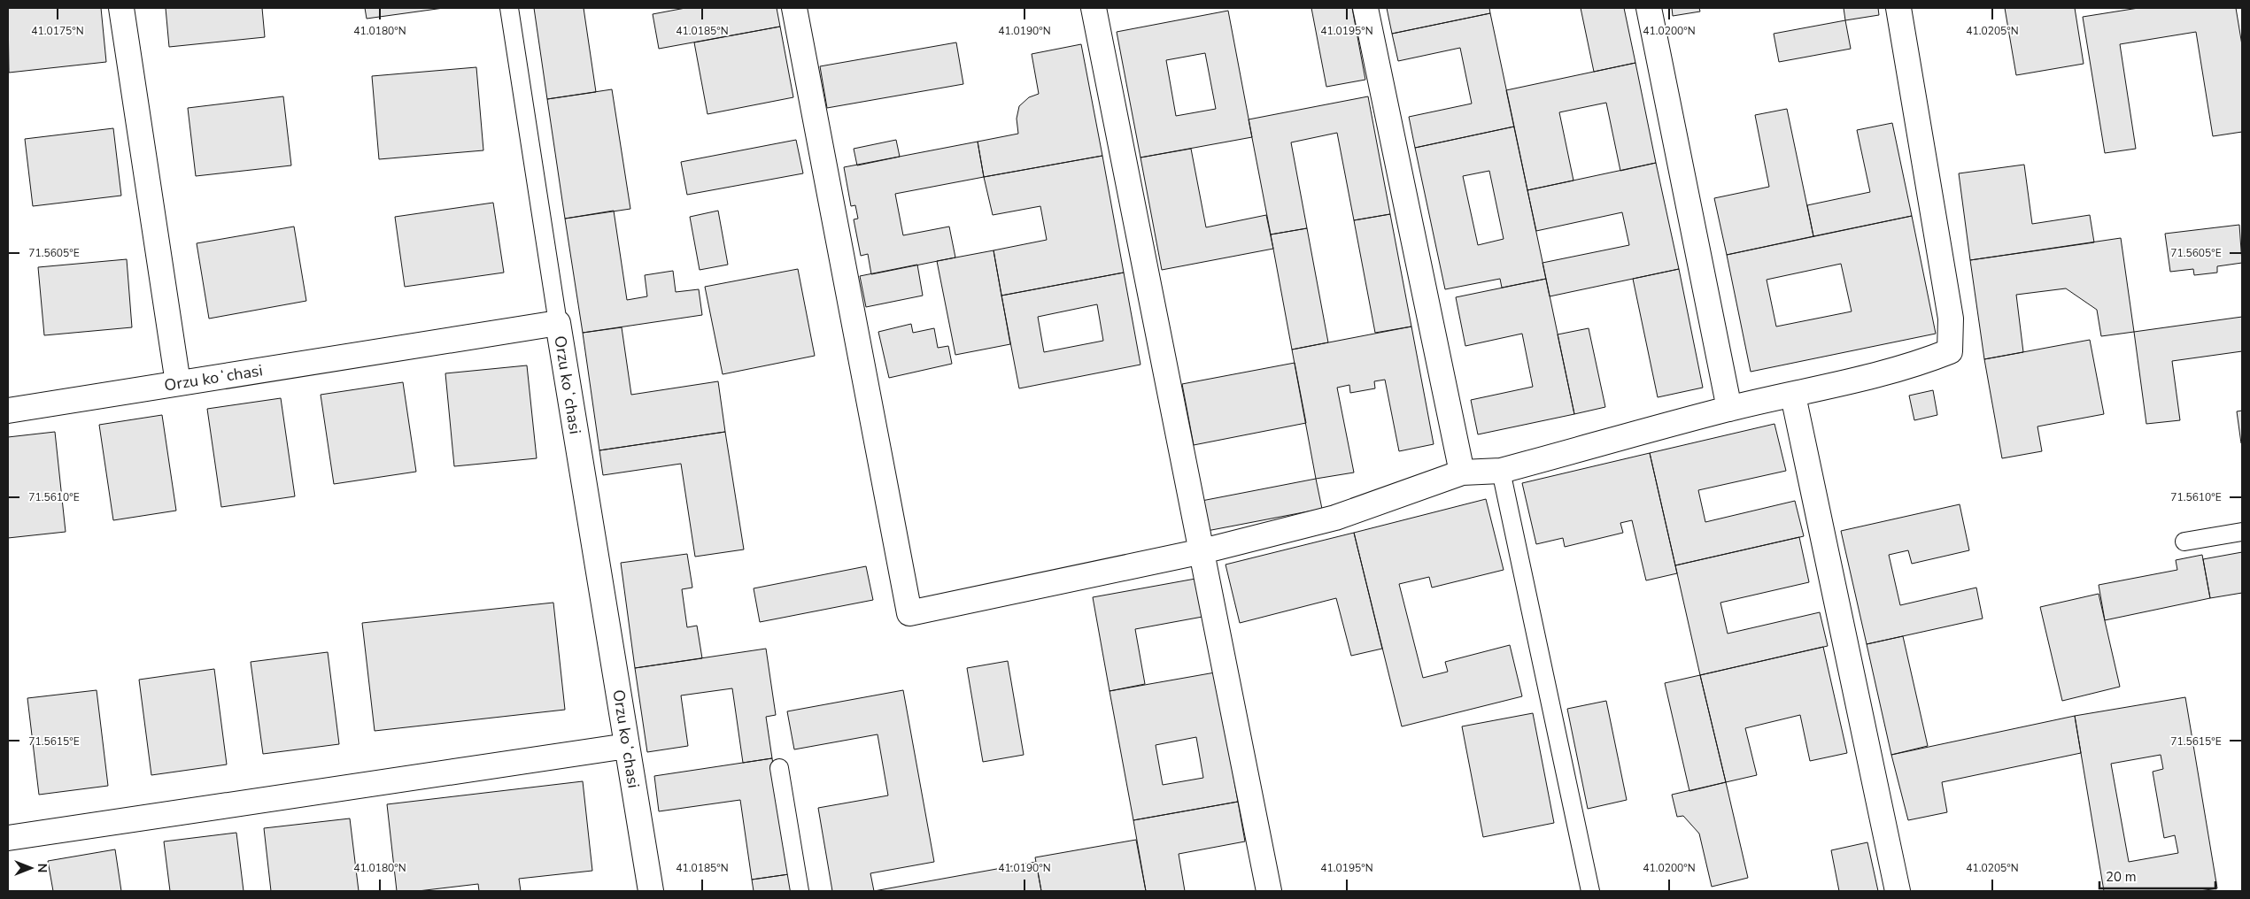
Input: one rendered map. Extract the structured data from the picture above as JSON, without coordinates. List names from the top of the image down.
{
  "streets": {
    "street": ["Orzu koʻchasi"]
  },
  "scale_bar": "20 m",
  "north": "right",
  "coordinates": [
    "41.0175°N",
    "41.0180°N",
    "41.0185°N",
    "41.0190°N",
    "41.0195°N",
    "41.0200°N",
    "41.0205°N",
    "71.5605°E",
    "71.5610°E",
    "71.5615°E"
  ]
}
